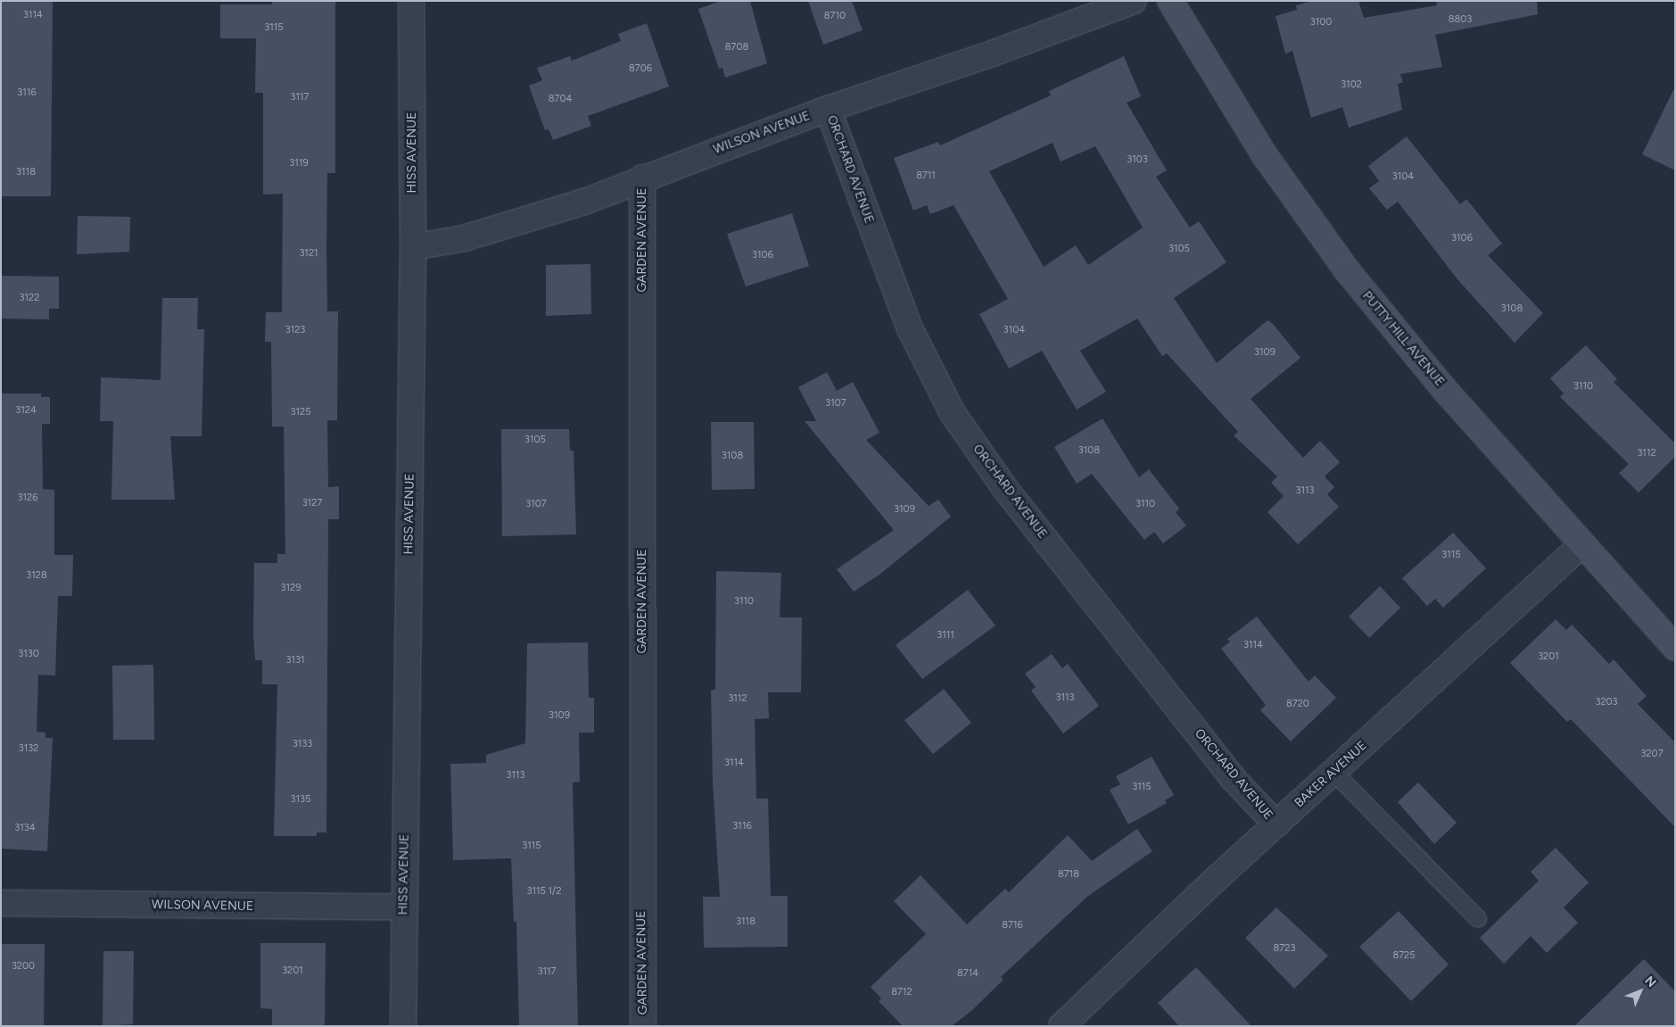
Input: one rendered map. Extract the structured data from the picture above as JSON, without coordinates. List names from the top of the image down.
{
  "streets": {
    "main road": ["PUTTY HILL AVENUE"],
    "street": [
      "WILSON AVENUE",
      "HISS AVENUE",
      "ORCHARD AVENUE",
      "GARDEN AVENUE",
      "BAKER AVENUE"
    ]
  },
  "crossings": [
    ["WILSON AVENUE", "HISS AVENUE"],
    ["WILSON AVENUE", "ORCHARD AVENUE"],
    ["WILSON AVENUE", "GARDEN AVENUE"],
    ["ORCHARD AVENUE", "BAKER AVENUE"],
    ["PUTTY HILL AVENUE", "BAKER AVENUE"]
  ],
  "house_numbers": [
    "3114",
    "8710",
    "8803",
    "3100",
    "3115",
    "8708",
    "8706",
    "3102",
    "3116",
    "3117",
    "8704",
    "3103",
    "3119",
    "3118",
    "8711",
    "3104",
    "3106",
    "3105",
    "3121",
    "3106",
    "3122",
    "3108",
    "3123",
    "3104",
    "3109",
    "3110",
    "3107",
    "3124",
    "3125",
    "3105",
    "3108",
    "3112",
    "3108",
    "3113",
    "3126",
    "3127",
    "3107",
    "3110",
    "3109",
    "3115",
    "3128",
    "3129",
    "3110",
    "3111",
    "3114",
    "3130",
    "3201",
    "3131",
    "3113",
    "3112",
    "3203",
    "8720",
    "3109",
    "3133",
    "3132",
    "3207",
    "3114",
    "3113",
    "3115",
    "3135",
    "3116",
    "3134",
    "3115",
    "8718",
    "3115 1/2",
    "3118",
    "8716",
    "8723",
    "8725",
    "3200",
    "3201",
    "3117",
    "8714",
    "8712"
  ],
  "north": "top right"
}
